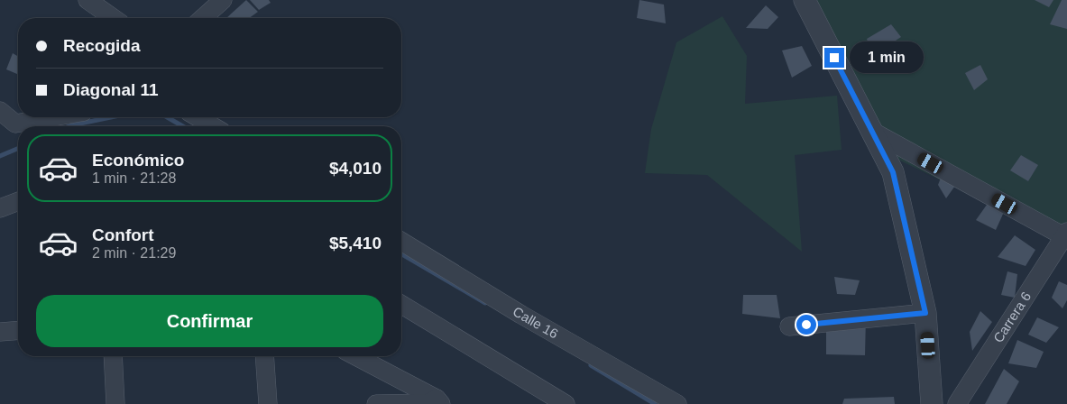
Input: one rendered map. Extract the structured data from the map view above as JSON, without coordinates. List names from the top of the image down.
{
  "streets": {
    "street": ["Carrera 6", "Calle 16"]
  },
  "page": {
    "banner": ["Recogida", "Diagonal 11"],
    "bubble": "1 min",
    "list": [
      {
        "name": "Económico",
        "note": "1 min · 21:28",
        "value": "$4,010"
      },
      {
        "name": "Confort",
        "note": "2 min · 21:29",
        "value": "$5,410"
      }
    ],
    "buttons": "Confirmar"
  }
}
